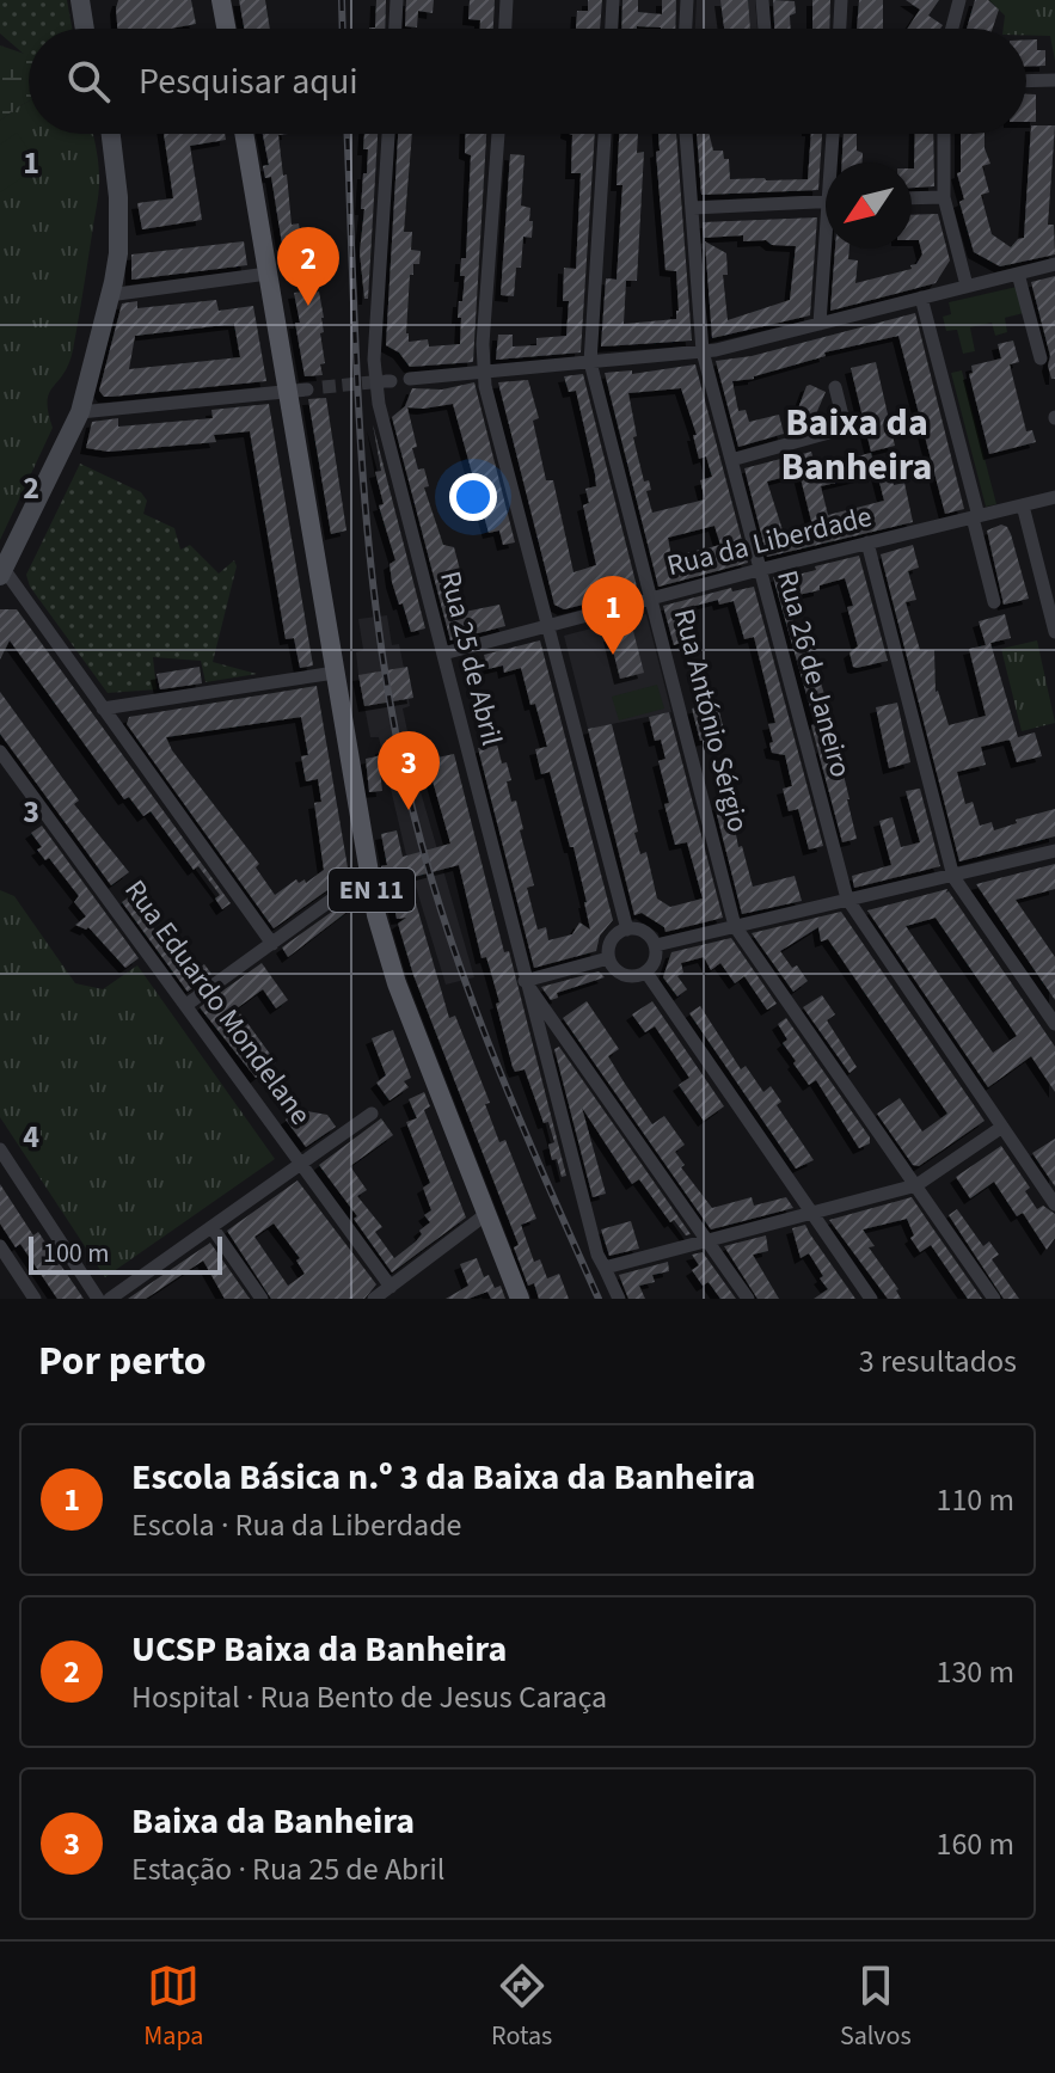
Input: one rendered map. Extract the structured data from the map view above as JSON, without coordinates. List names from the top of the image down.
{
  "streets": {
    "main road": ["EN 11"],
    "street": [
      "Rua da Liberdade",
      "Rua 25 de Abril",
      "Rua 26 de Janeiro",
      "Rua António Sérgio",
      "Rua Eduardo Mondelane"
    ]
  },
  "crossings": [
    ["Rua da Liberdade", "Rua 25 de Abril"],
    ["Rua da Liberdade", "Rua 26 de Janeiro"],
    ["Rua da Liberdade", "Rua António Sérgio"]
  ],
  "districts": ["Baixa da Banheira"],
  "scale_bar": "100 m",
  "north": "bottom left",
  "page": {
    "search": "Pesquisar aqui",
    "pins": ["2", "1", "3"],
    "scale": "100 m",
    "heading": ["Por perto", "3 resultados"],
    "list": [
      {
        "mark": "1",
        "name": "Escola Básica n.º 3 da Baixa da Banheira",
        "note": "Escola · Rua da Liberdade",
        "value": "110 m"
      },
      {
        "mark": "2",
        "name": "UCSP Baixa da Banheira",
        "note": "Hospital · Rua Bento de Jesus Caraça",
        "value": "130 m"
      },
      {
        "mark": "3",
        "name": "Baixa da Banheira",
        "note": "Estação · Rua 25 de Abril",
        "value": "160 m"
      }
    ],
    "nav": ["Mapa", "Rotas", "Salvos"]
  },
  "grid": {
    "rows": [
      "1",
      "2",
      "3",
      "4"
    ]
  }
}
